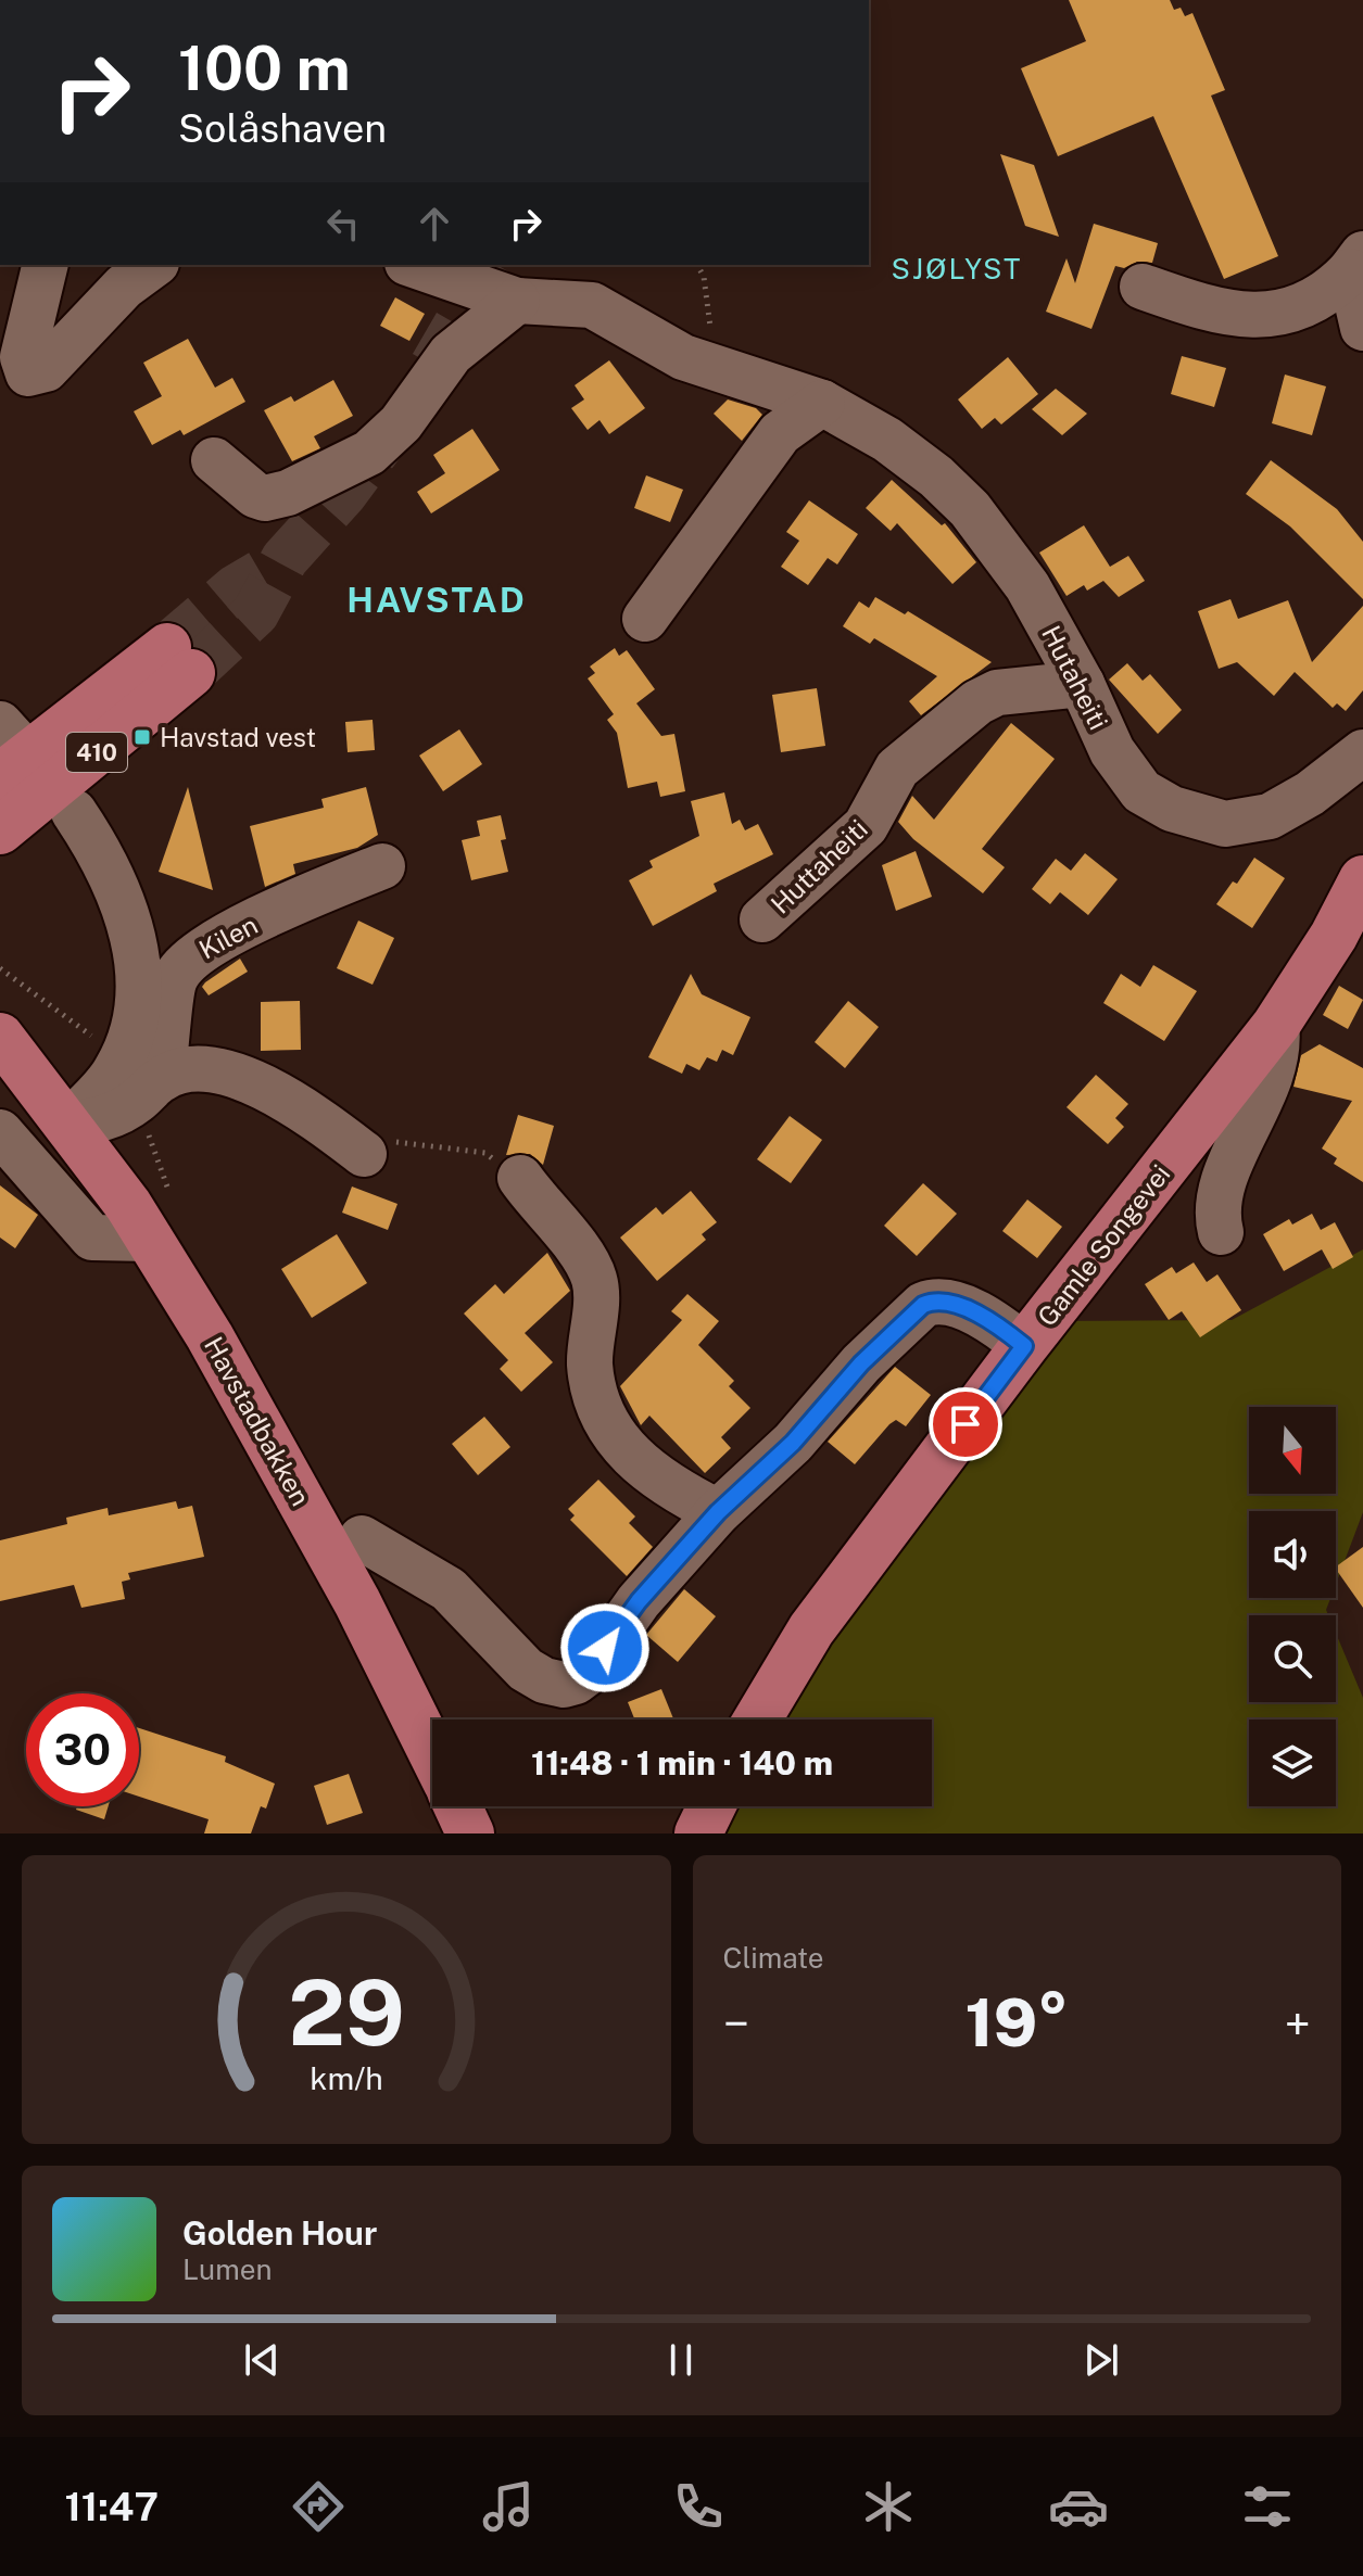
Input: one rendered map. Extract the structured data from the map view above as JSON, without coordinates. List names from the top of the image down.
{
  "streets": {
    "main road": ["410", "Gamle Songevei", "Havstadbakken"],
    "street": ["Hutaheiti", "Huttaheiti", "Kilen"]
  },
  "crossings": [
    ["Hutaheiti", "Huttaheiti"]
  ],
  "districts": ["SJØLYST", "HAVSTAD"],
  "places": {
    "transit": ["Havstad vest"]
  },
  "north": "bottom",
  "page": {
    "turn": ["100 m", "Solåshaven"],
    "limit": "30",
    "trip": "11:48 · 1 min · 140 m",
    "tile": "Climate",
    "heat": ["−", "19°", "+"],
    "song": ["Golden Hour", "Lumen"],
    "tabs": "11:47",
    "gauge": ["29", "km/h"]
  }
}
